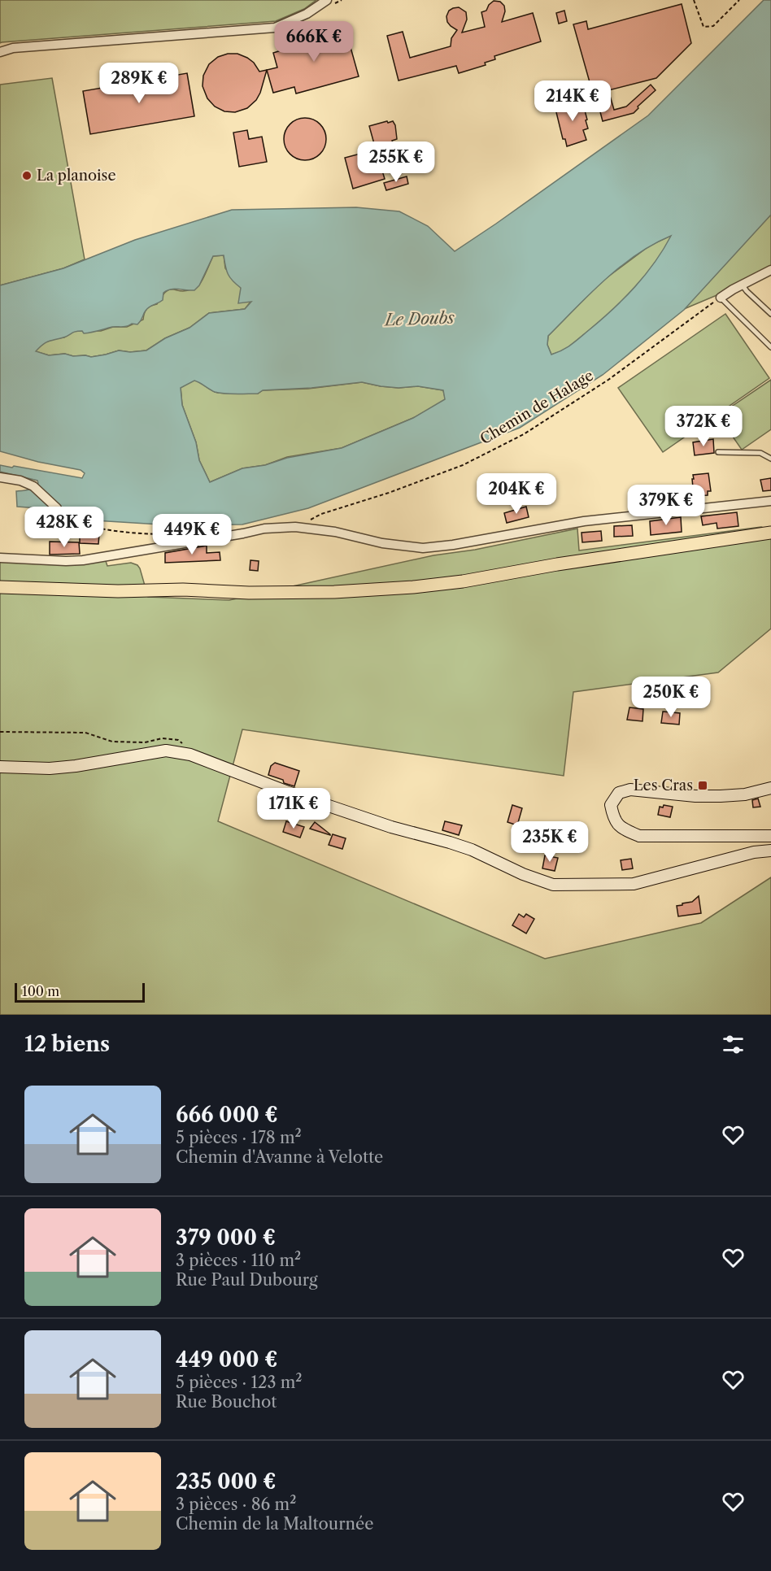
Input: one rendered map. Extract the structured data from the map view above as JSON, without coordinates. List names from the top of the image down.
{
  "streets": {
    "path": ["Chemin de Halage"]
  },
  "water": ["Le Doubs"],
  "places": {
    "other": ["La planoise"],
    "transit": ["Les Cras"]
  },
  "scale_bar": "100 m",
  "page": {
    "price": [
      "666K €",
      "289K €",
      "214K €",
      "255K €",
      "372K €",
      "204K €",
      "379K €",
      "428K €",
      "449K €",
      "250K €",
      "171K €",
      "235K €"
    ],
    "scale": "100 m",
    "heading": "12 biens",
    "list": [
      {
        "name": "666 000 €",
        "note": "5 pièces · 178 m² · Chemin d'Avanne à Velotte"
      },
      {
        "name": "379 000 €",
        "note": "3 pièces · 110 m² · Rue Paul Dubourg"
      },
      {
        "name": "449 000 €",
        "note": "5 pièces · 123 m² · Rue Bouchot"
      },
      {
        "name": "235 000 €",
        "note": "3 pièces · 86 m² · Chemin de la Maltournée"
      }
    ]
  }
}
